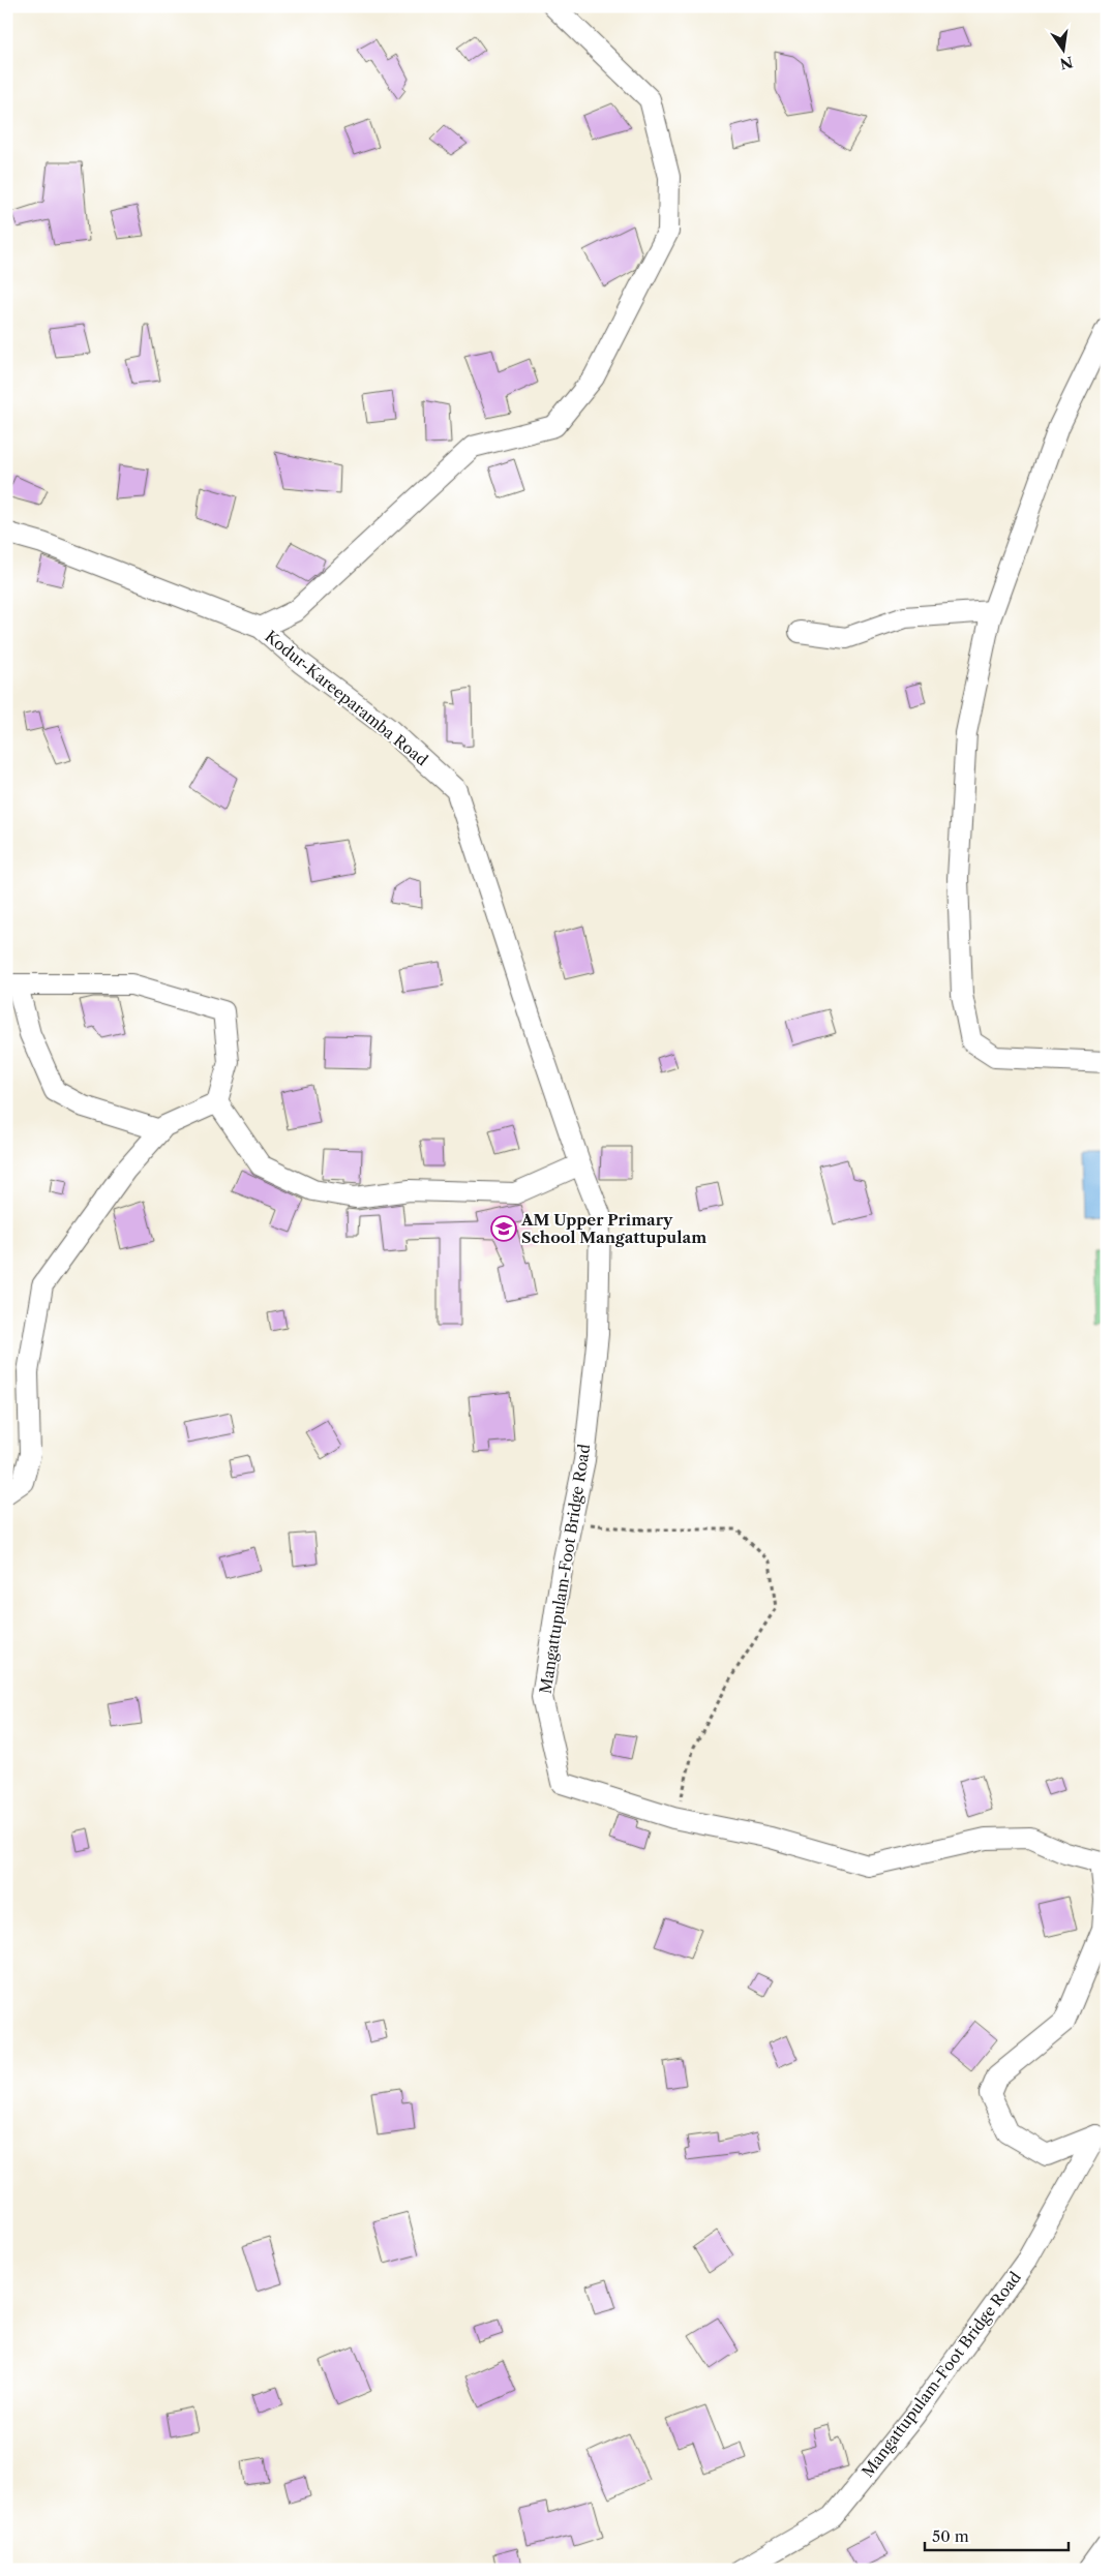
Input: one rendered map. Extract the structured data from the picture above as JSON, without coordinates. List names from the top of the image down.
{
  "streets": {
    "street": ["Kodur-Kareeparamba Road", "Mangattupulam-Foot Bridge Road"]
  },
  "crossings": [
    ["Kodur-Kareeparamba Road", "Mangattupulam-Foot Bridge Road"]
  ],
  "places": {
    "school or university": ["AM Upper Primary School Mangattupulam"]
  },
  "scale_bar": "50 m",
  "north": "bottom"
}
